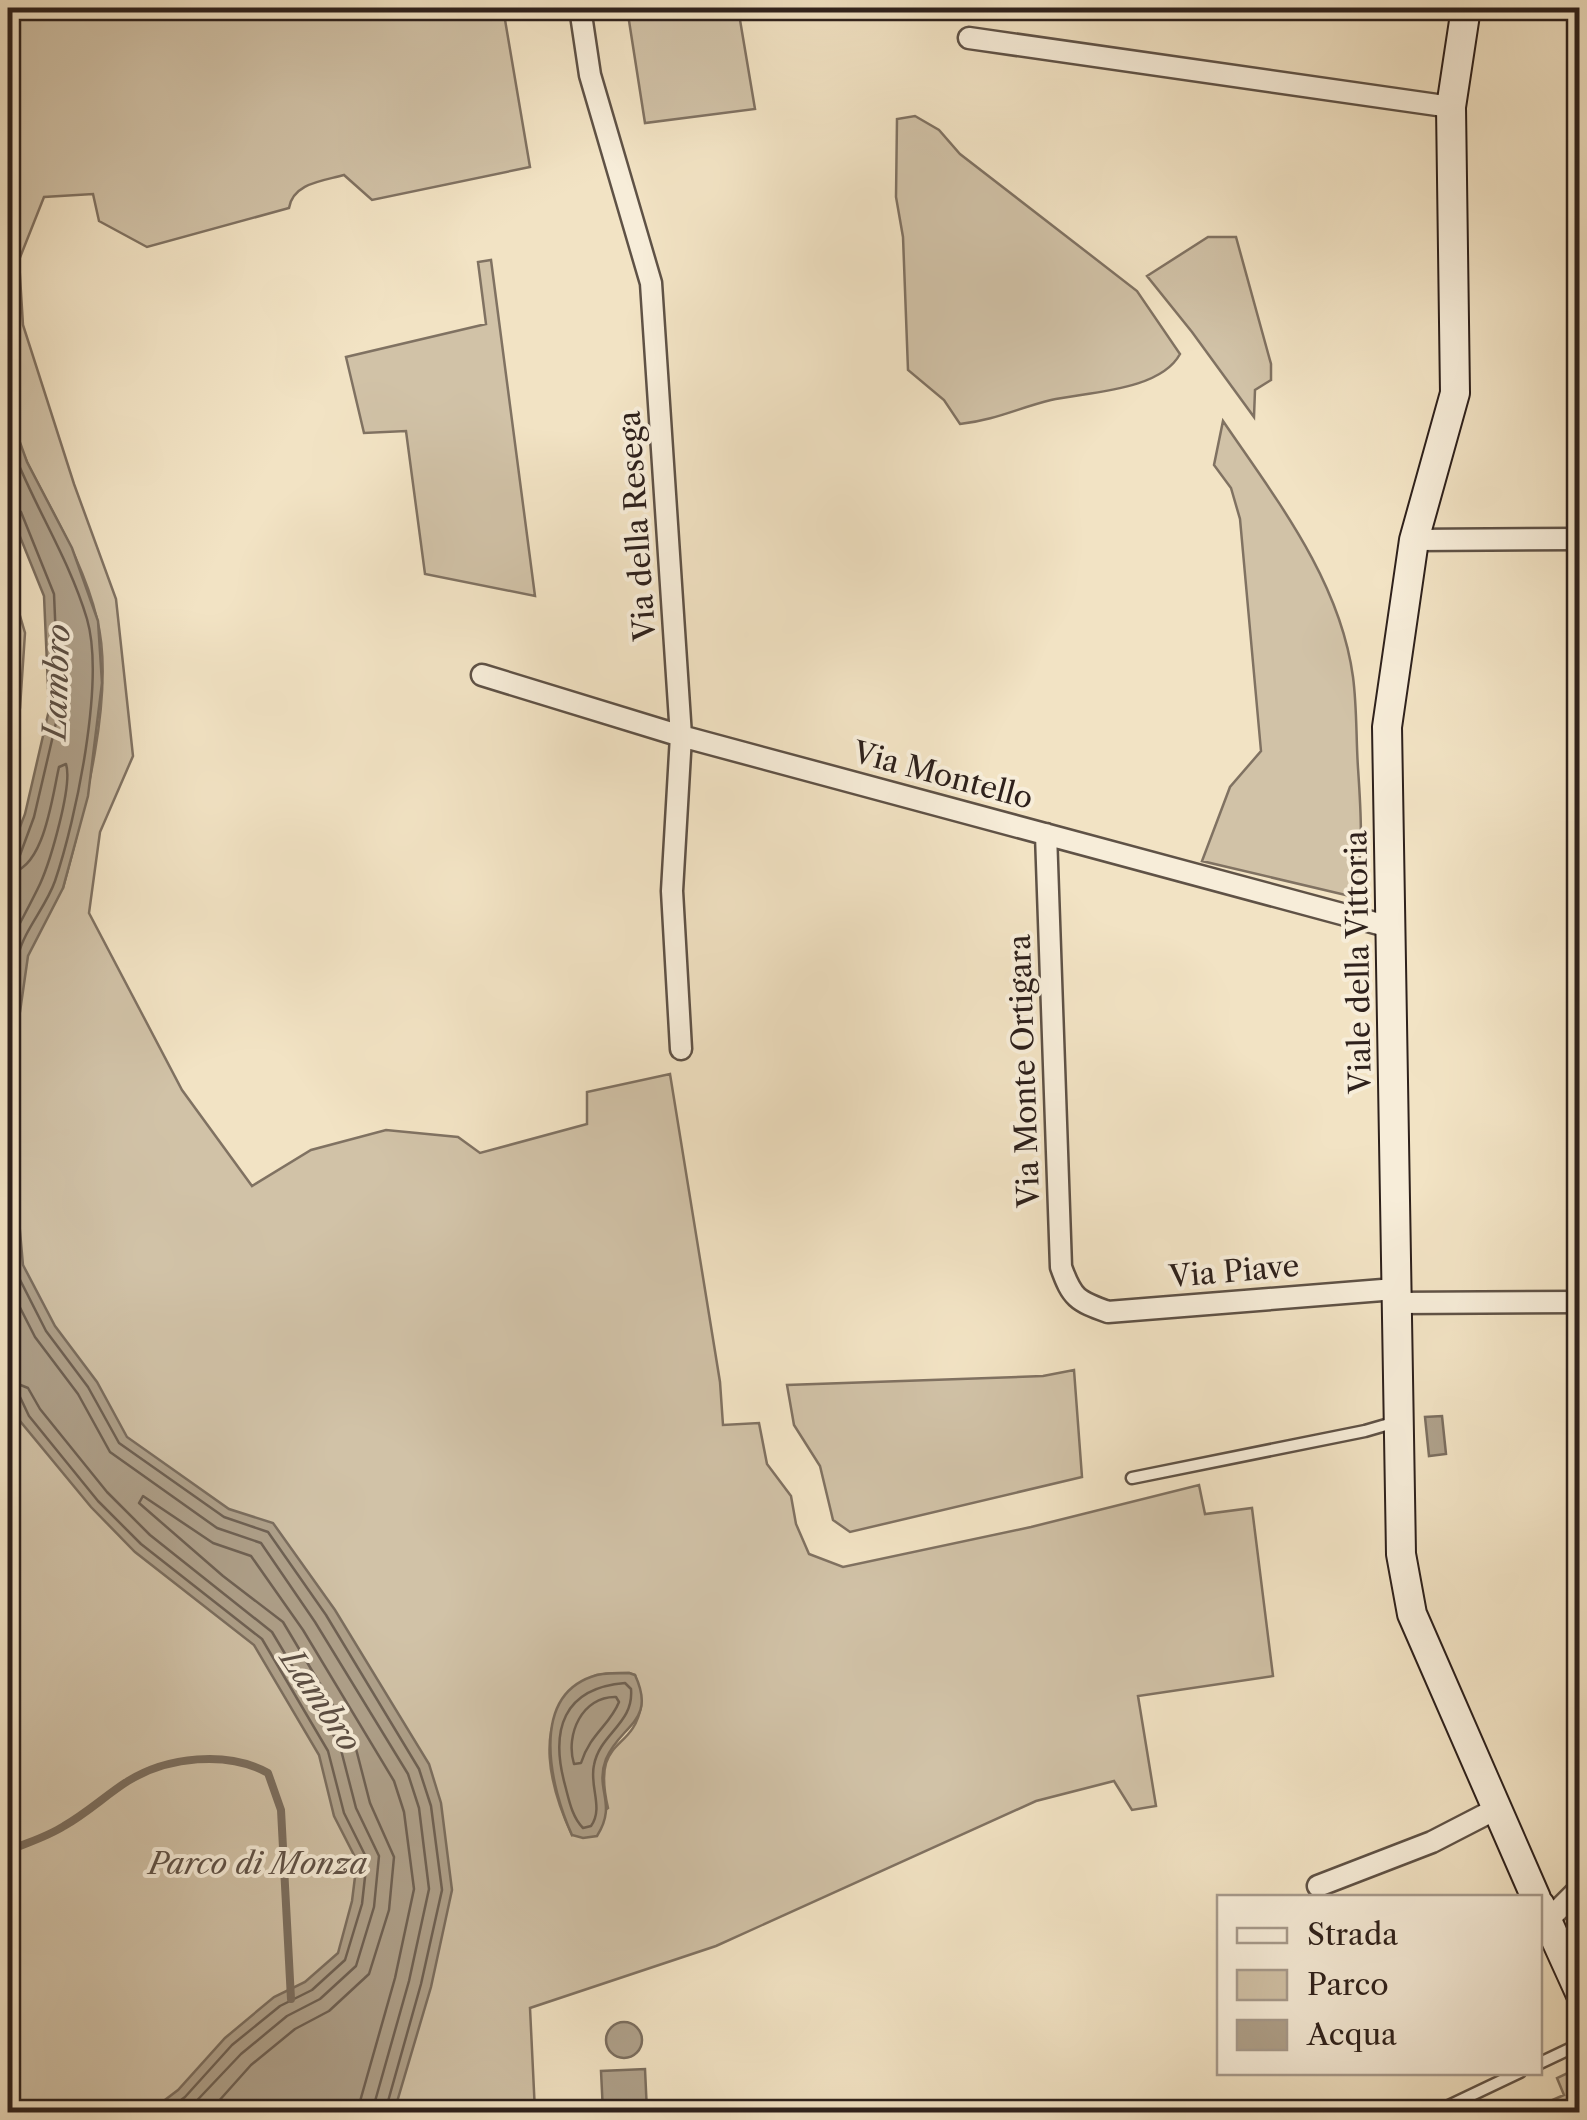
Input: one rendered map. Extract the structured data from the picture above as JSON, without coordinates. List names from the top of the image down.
{
  "streets": {
    "street": [
      "Via della Resega",
      "Via Montello",
      "Viale della Vittoria",
      "Via Monte Ortigara",
      "Via Piave"
    ]
  },
  "crossings": [
    ["Via della Resega", "Via Montello"],
    ["Via Montello", "Viale della Vittoria"],
    ["Via Montello", "Via Monte Ortigara"],
    ["Viale della Vittoria", "Via Piave"],
    ["Via Monte Ortigara", "Via Piave"]
  ],
  "water": ["Lambro"],
  "parks": ["Parco di Monza"],
  "legend": ["Strada", "Parco", "Acqua"]
}
